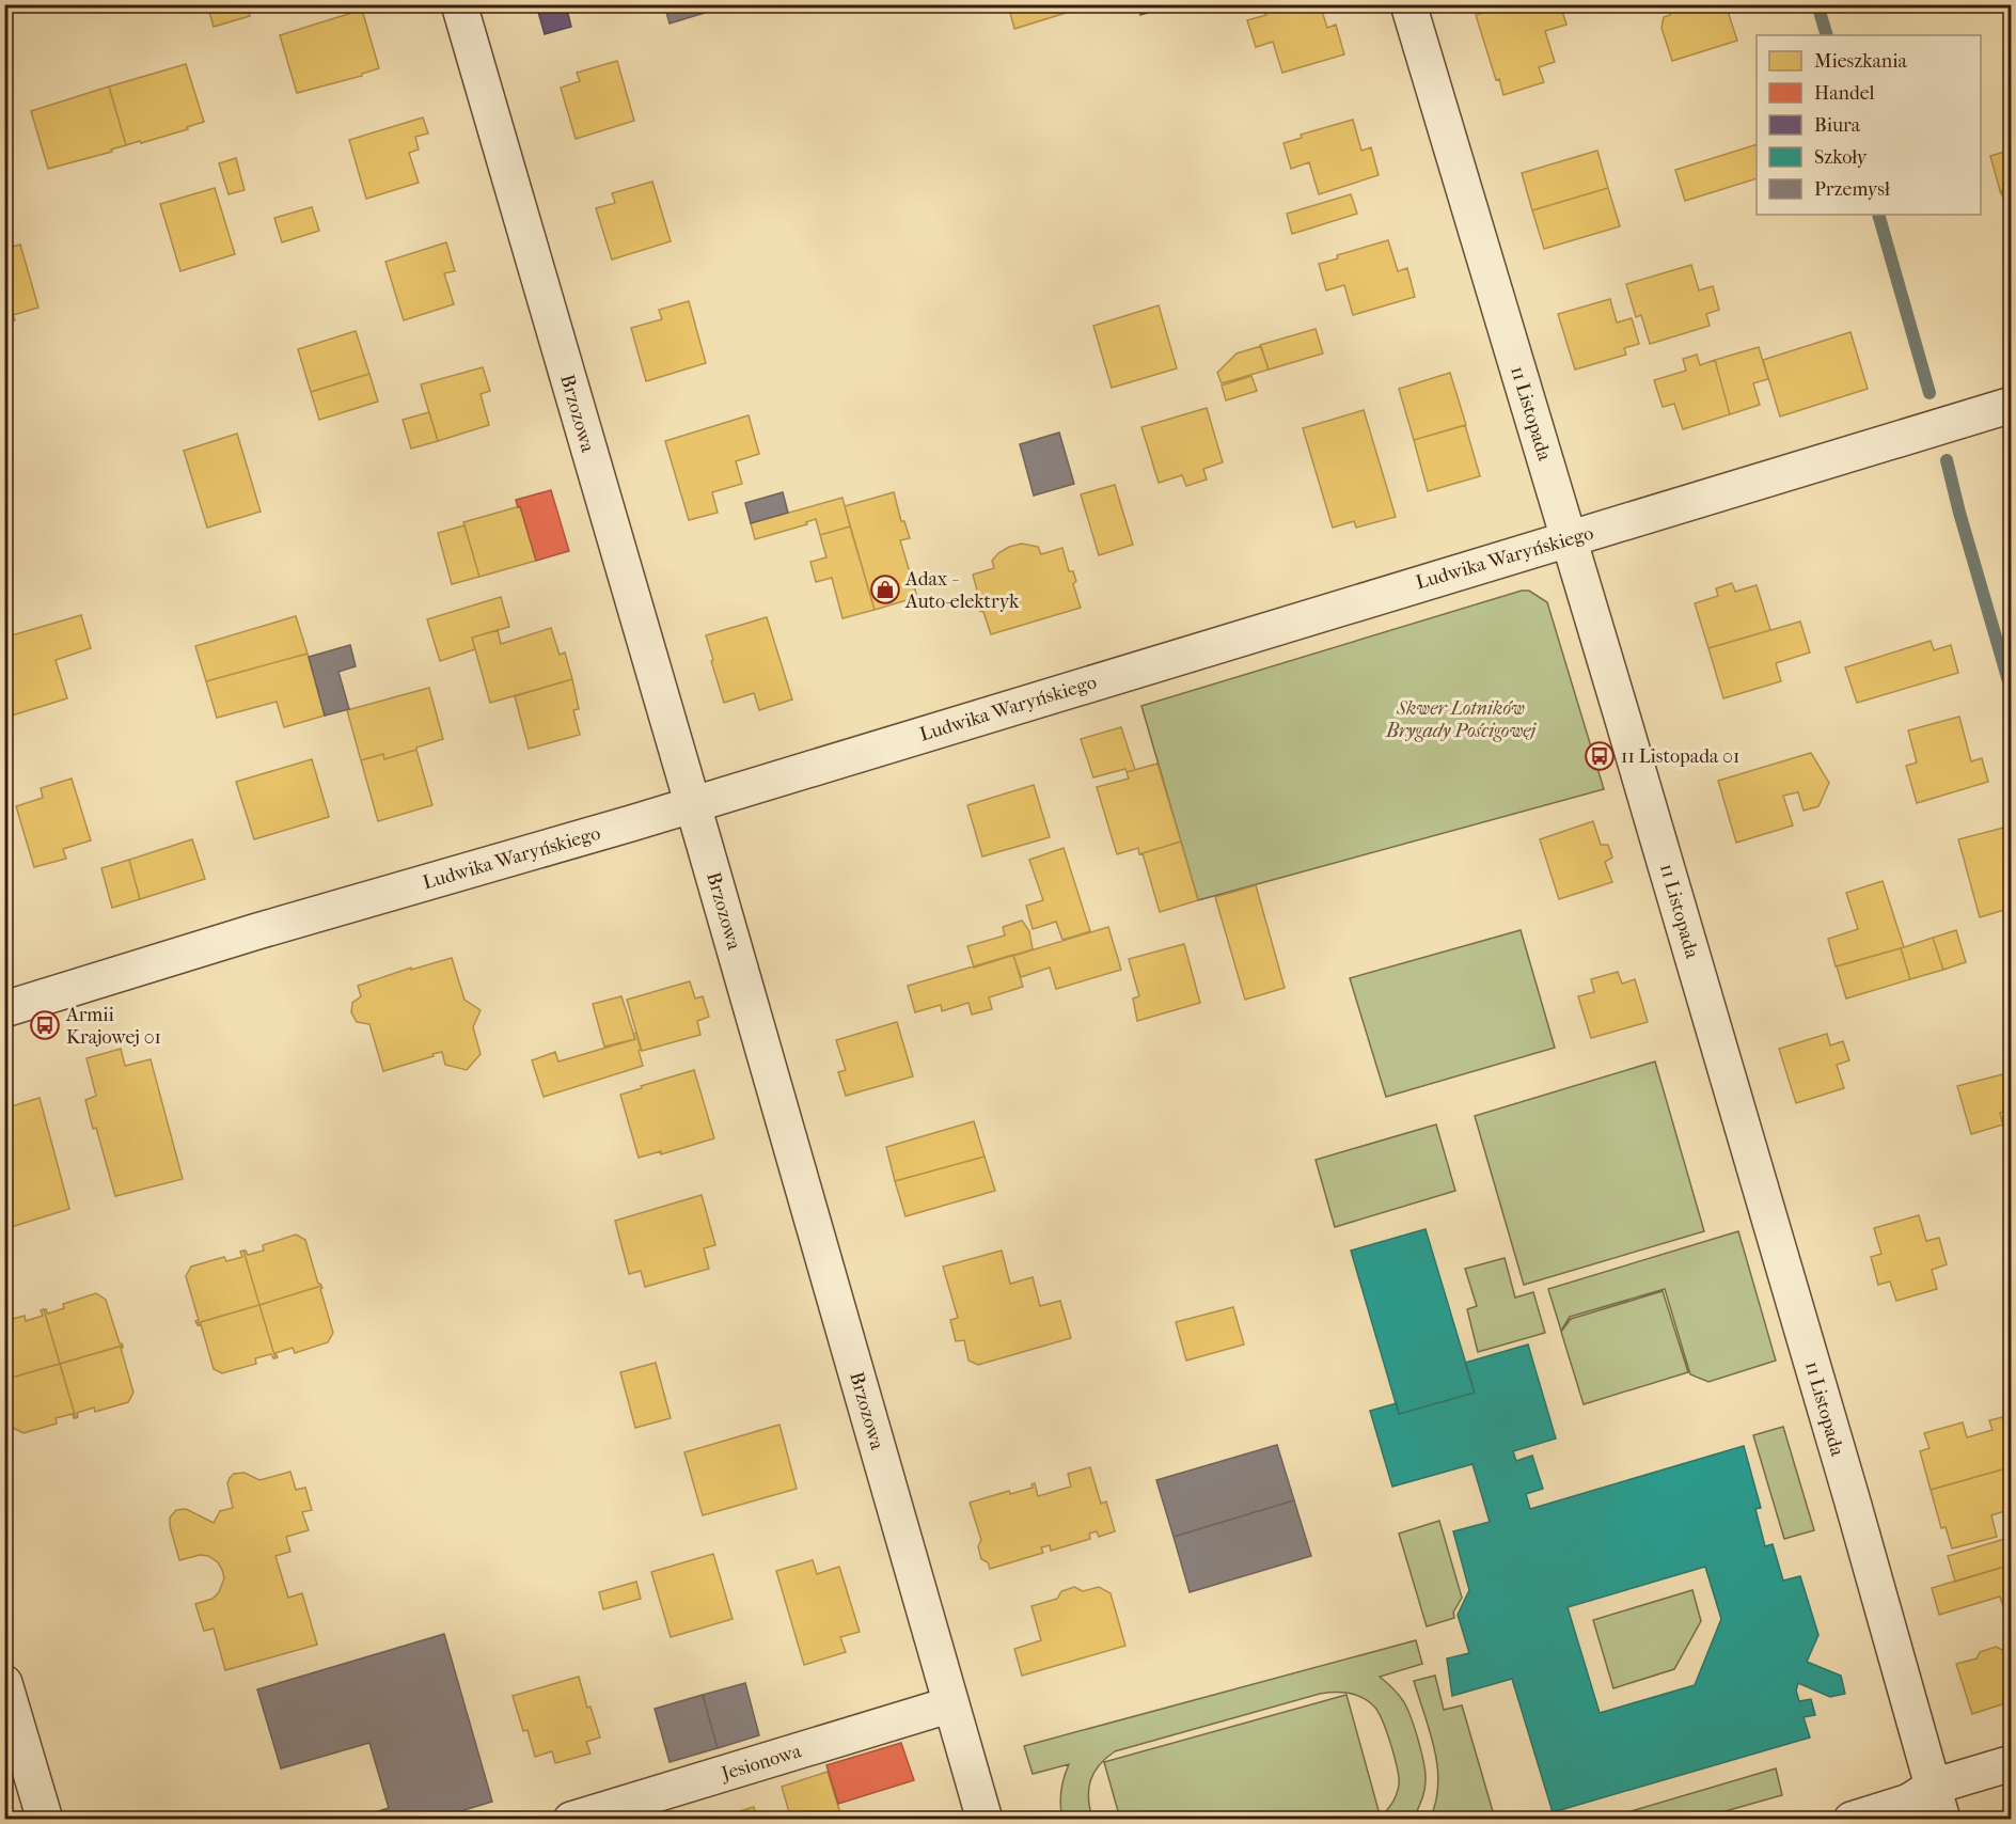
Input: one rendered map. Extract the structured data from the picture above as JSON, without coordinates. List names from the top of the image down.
{
  "streets": {
    "street": [
      "Brzozowa",
      "11 Listopada",
      "Ludwika Waryńskiego",
      "Jesionowa"
    ]
  },
  "crossings": [
    ["Brzozowa", "Ludwika Waryńskiego"],
    ["Brzozowa", "Jesionowa"],
    ["11 Listopada", "Ludwika Waryńskiego"]
  ],
  "parks": ["Skwer Lotników Brygady Pościgowej"],
  "places": {
    "shop": ["Adax - Auto-elektryk"],
    "bus stop": ["11 Listopada 01", "Armii Krajowej 01"]
  },
  "legend": [
    "Mieszkania",
    "Handel",
    "Biura",
    "Szkoły",
    "Przemysł"
  ]
}
